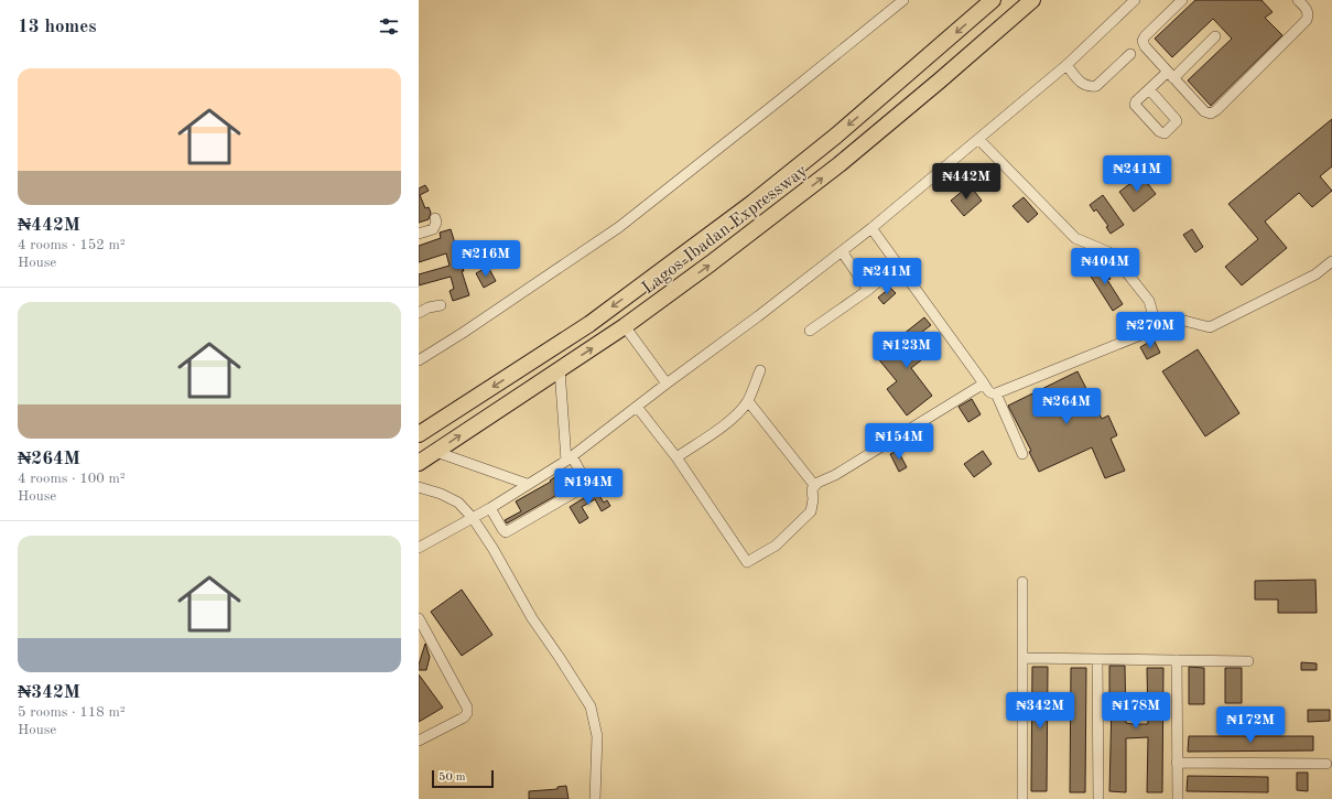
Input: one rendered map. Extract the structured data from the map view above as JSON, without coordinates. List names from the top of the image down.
{
  "streets": {
    "highway": ["Lagos-Ibadan Expressway"]
  },
  "scale_bar": "50 m",
  "page": {
    "heading": "13 homes",
    "list": [
      {
        "name": "₦442M",
        "note": "4 rooms · 152 m² · House"
      },
      {
        "name": "₦264M",
        "note": "4 rooms · 100 m² · House"
      },
      {
        "name": "₦342M",
        "note": "5 rooms · 118 m² · House"
      }
    ],
    "price": [
      "₦241M",
      "₦442M",
      "₦216M",
      "₦404M",
      "₦241M",
      "₦270M",
      "₦123M",
      "₦264M",
      "₦154M",
      "₦194M",
      "₦342M",
      "₦178M",
      "₦172M"
    ],
    "scale": "50 m"
  }
}
